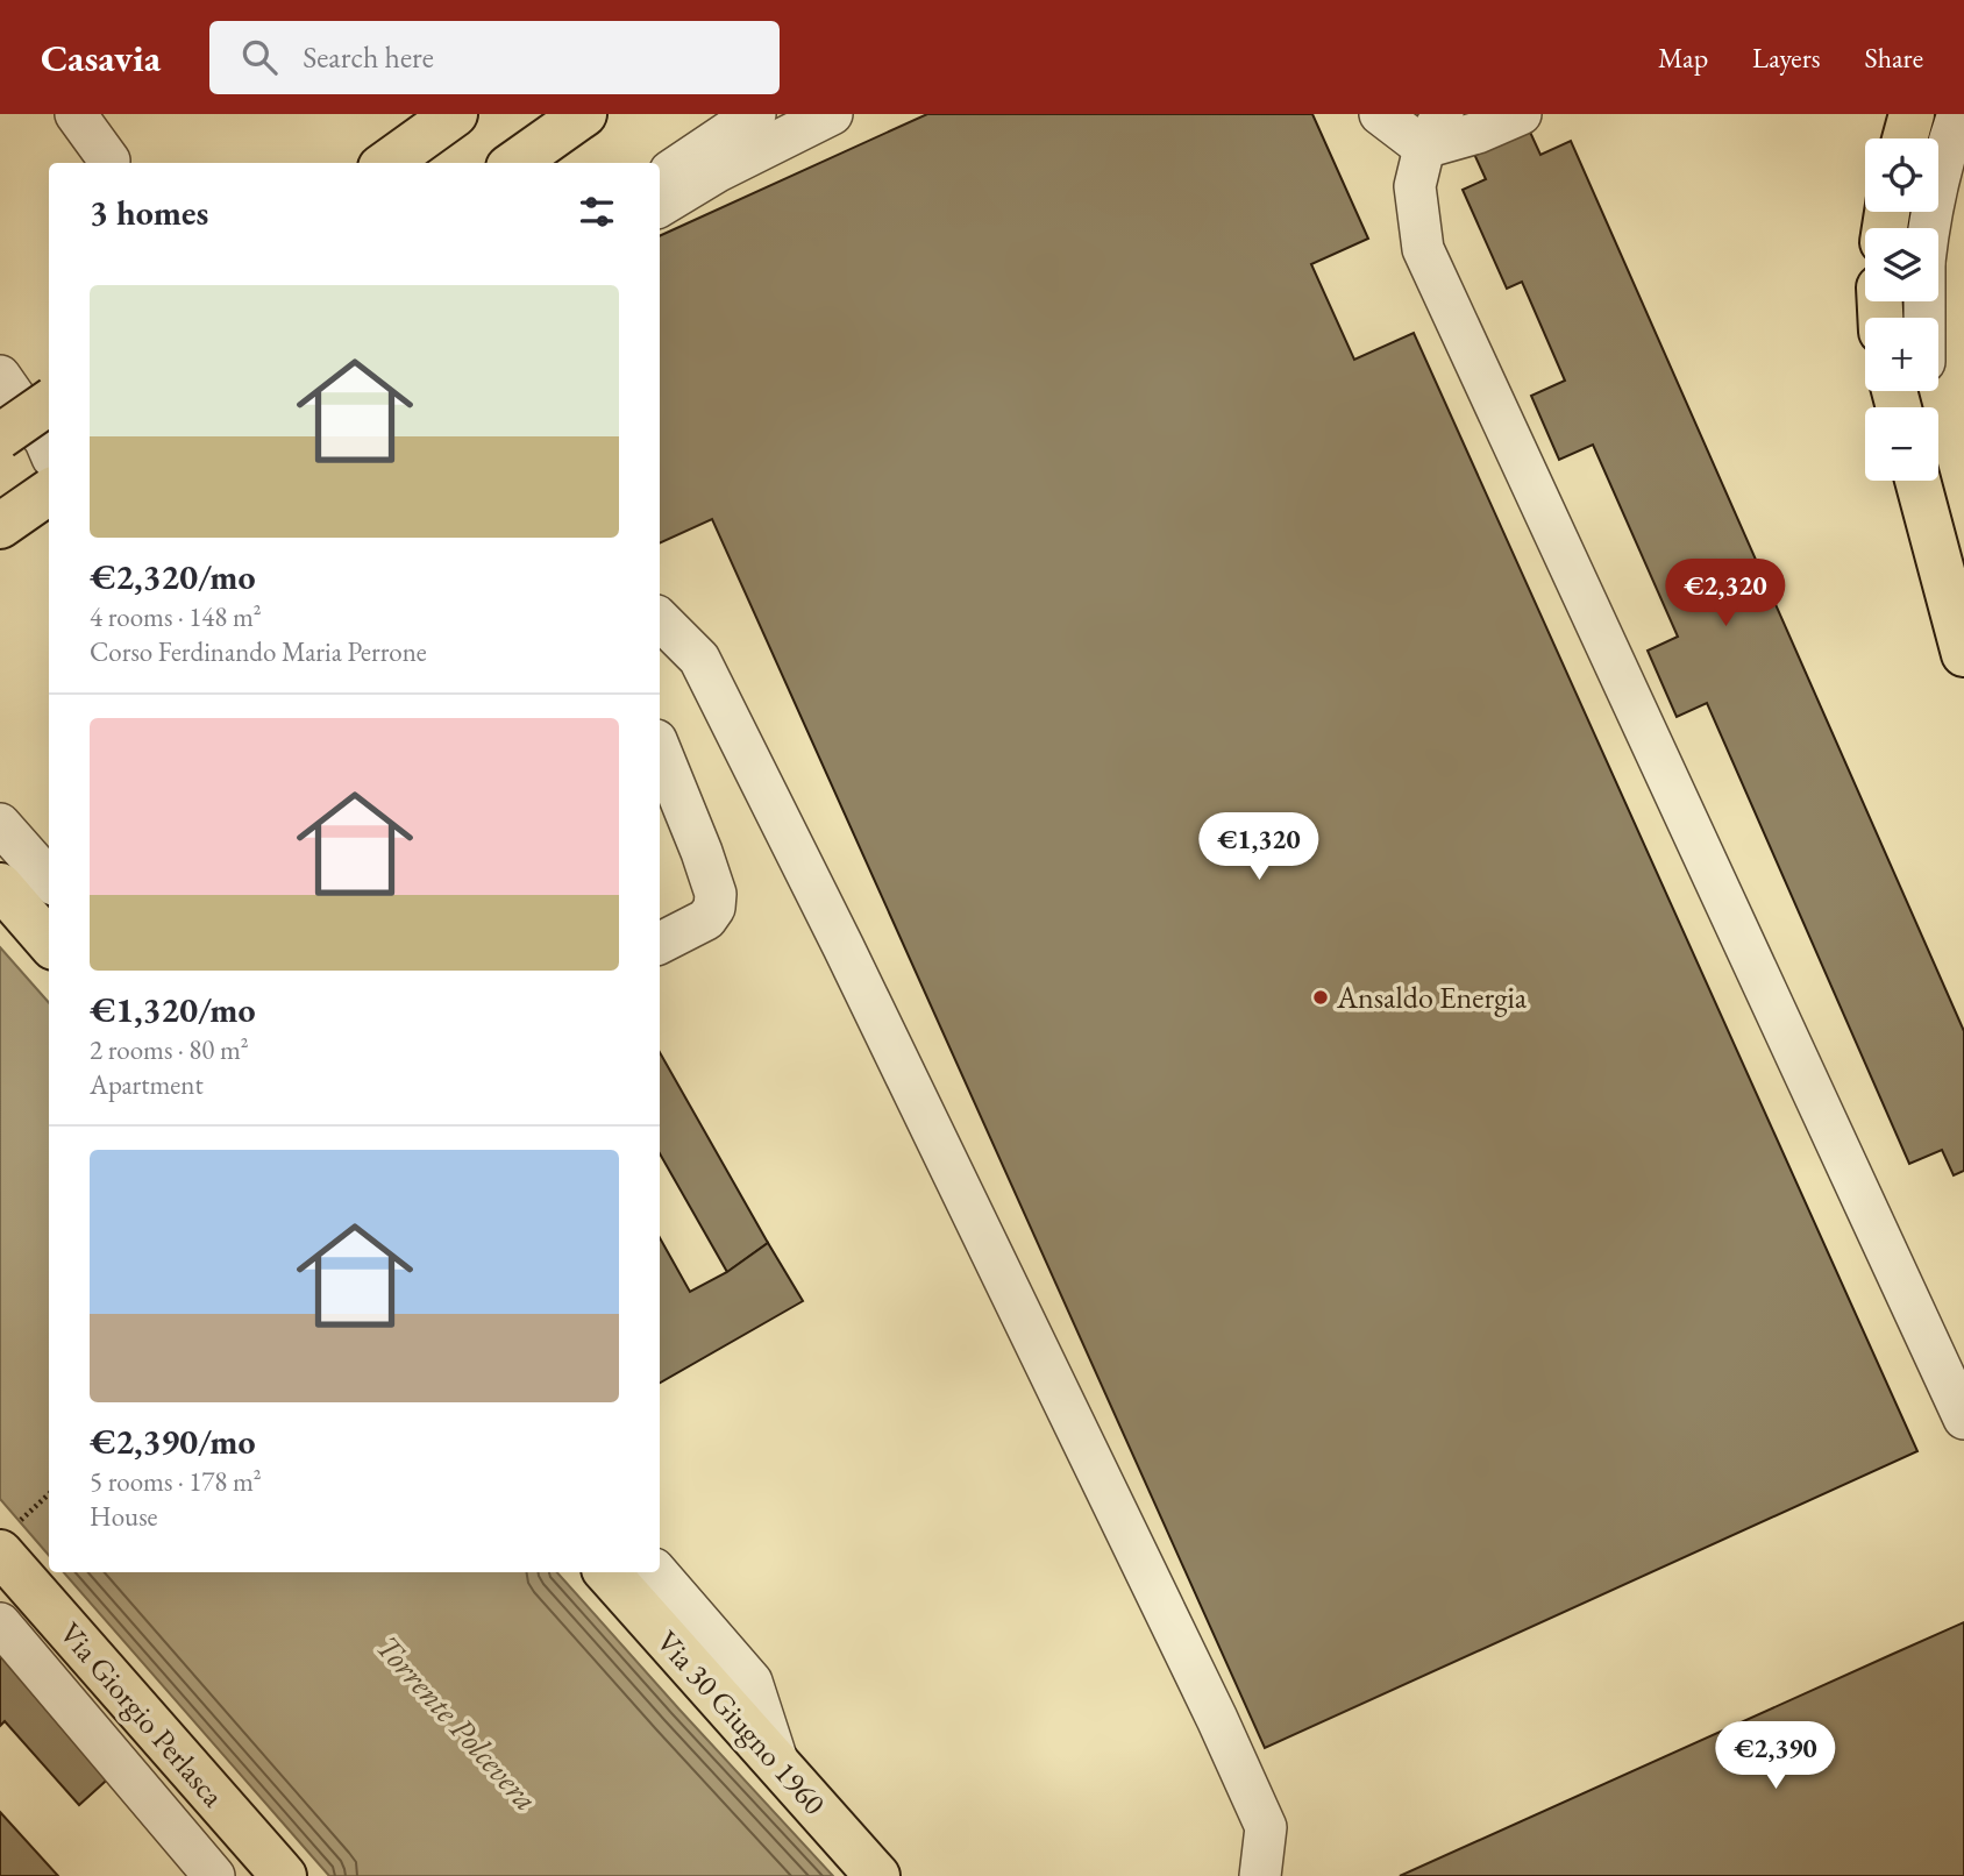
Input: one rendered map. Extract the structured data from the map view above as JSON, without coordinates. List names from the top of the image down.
{
  "streets": {
    "main road": ["Via Giorgio Perlasca", "Via 30 Giugno 1960"]
  },
  "water": ["Torrente Polcevera"],
  "places": ["Ansaldo Energia"],
  "page": {
    "header": "Casavia",
    "search": "Search here",
    "nav": ["Map", "Layers", "Share"],
    "map_buttons": ["+", "−"],
    "heading": "3 homes",
    "list": [
      {
        "name": "€2,320/mo",
        "note": "4 rooms · 148 m² · Corso Ferdinando Maria Perrone"
      },
      {
        "name": "€1,320/mo",
        "note": "2 rooms · 80 m² · Apartment"
      },
      {
        "name": "€2,390/mo",
        "note": "5 rooms · 178 m² · House"
      }
    ],
    "price": ["€2,320", "€1,320", "€2,390"]
  }
}
